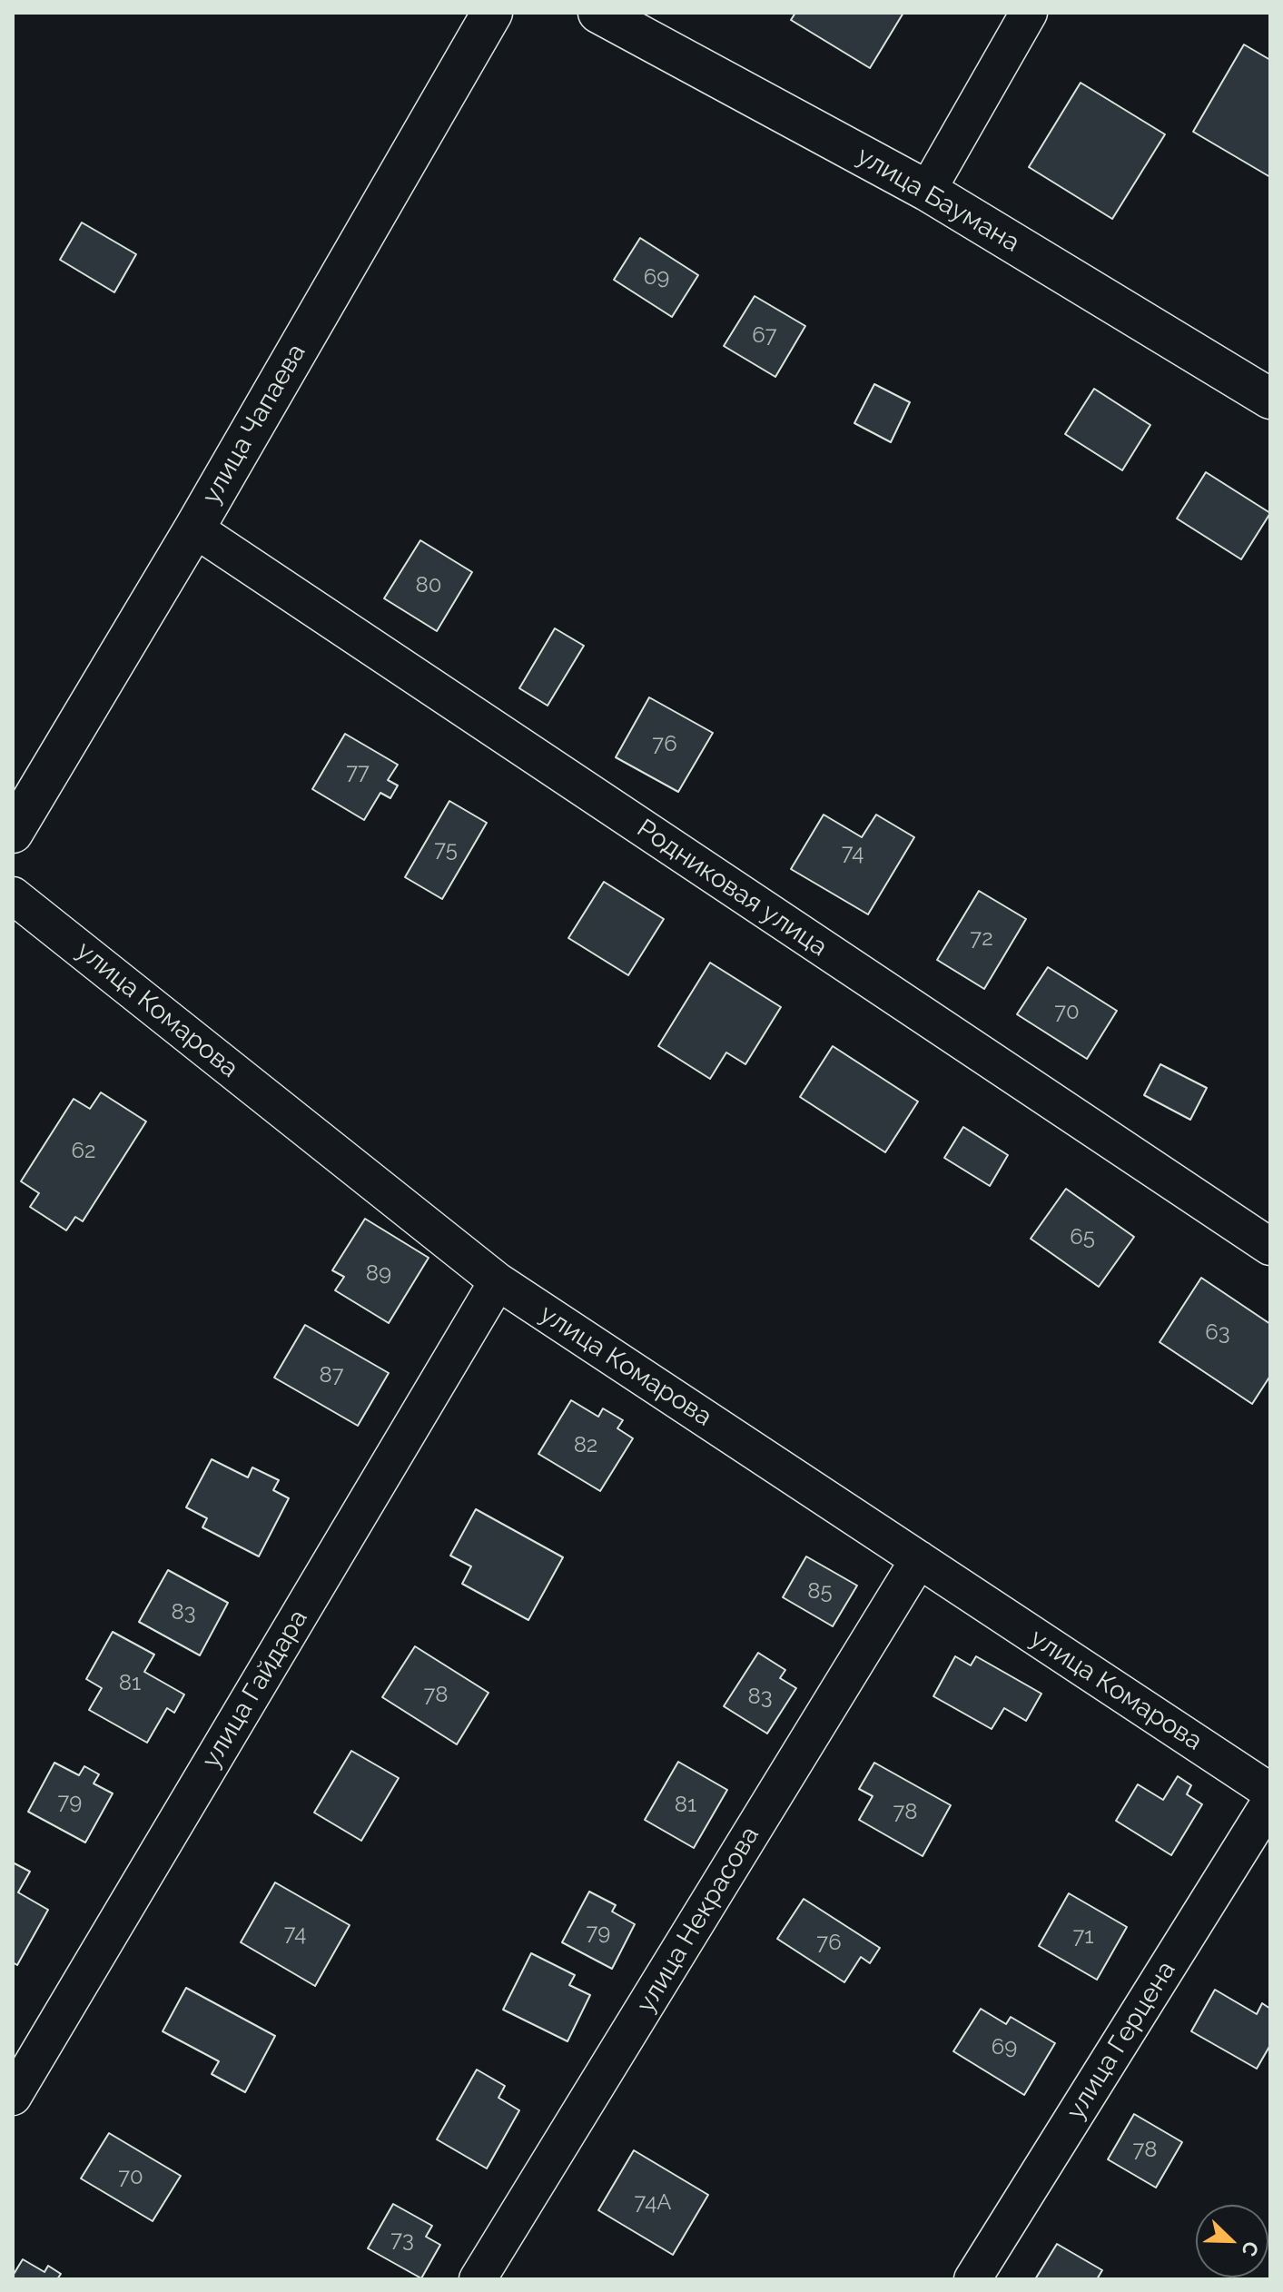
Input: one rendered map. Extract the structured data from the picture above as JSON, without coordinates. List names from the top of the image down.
{
  "streets": {
    "street": [
      "улица Баумана",
      "улица Чапаева",
      "Родниковая улица",
      "улица Комарова",
      "улица Гайдара",
      "улица Некрасова",
      "улица Герцена"
    ]
  },
  "crossings": [
    ["улица Чапаева", "Родниковая улица"],
    ["улица Комарова", "улица Гайдара"],
    ["улица Комарова", "улица Некрасова"]
  ],
  "house_numbers": [
    "69",
    "67",
    "80",
    "76",
    "77",
    "75",
    "74",
    "72",
    "70",
    "62",
    "65",
    "89",
    "63",
    "87",
    "82",
    "85",
    "83",
    "81",
    "78",
    "83",
    "79",
    "81",
    "78",
    "79",
    "74",
    "71",
    "76",
    "69",
    "78",
    "70",
    "74А",
    "73"
  ],
  "north": "bottom right"
}
